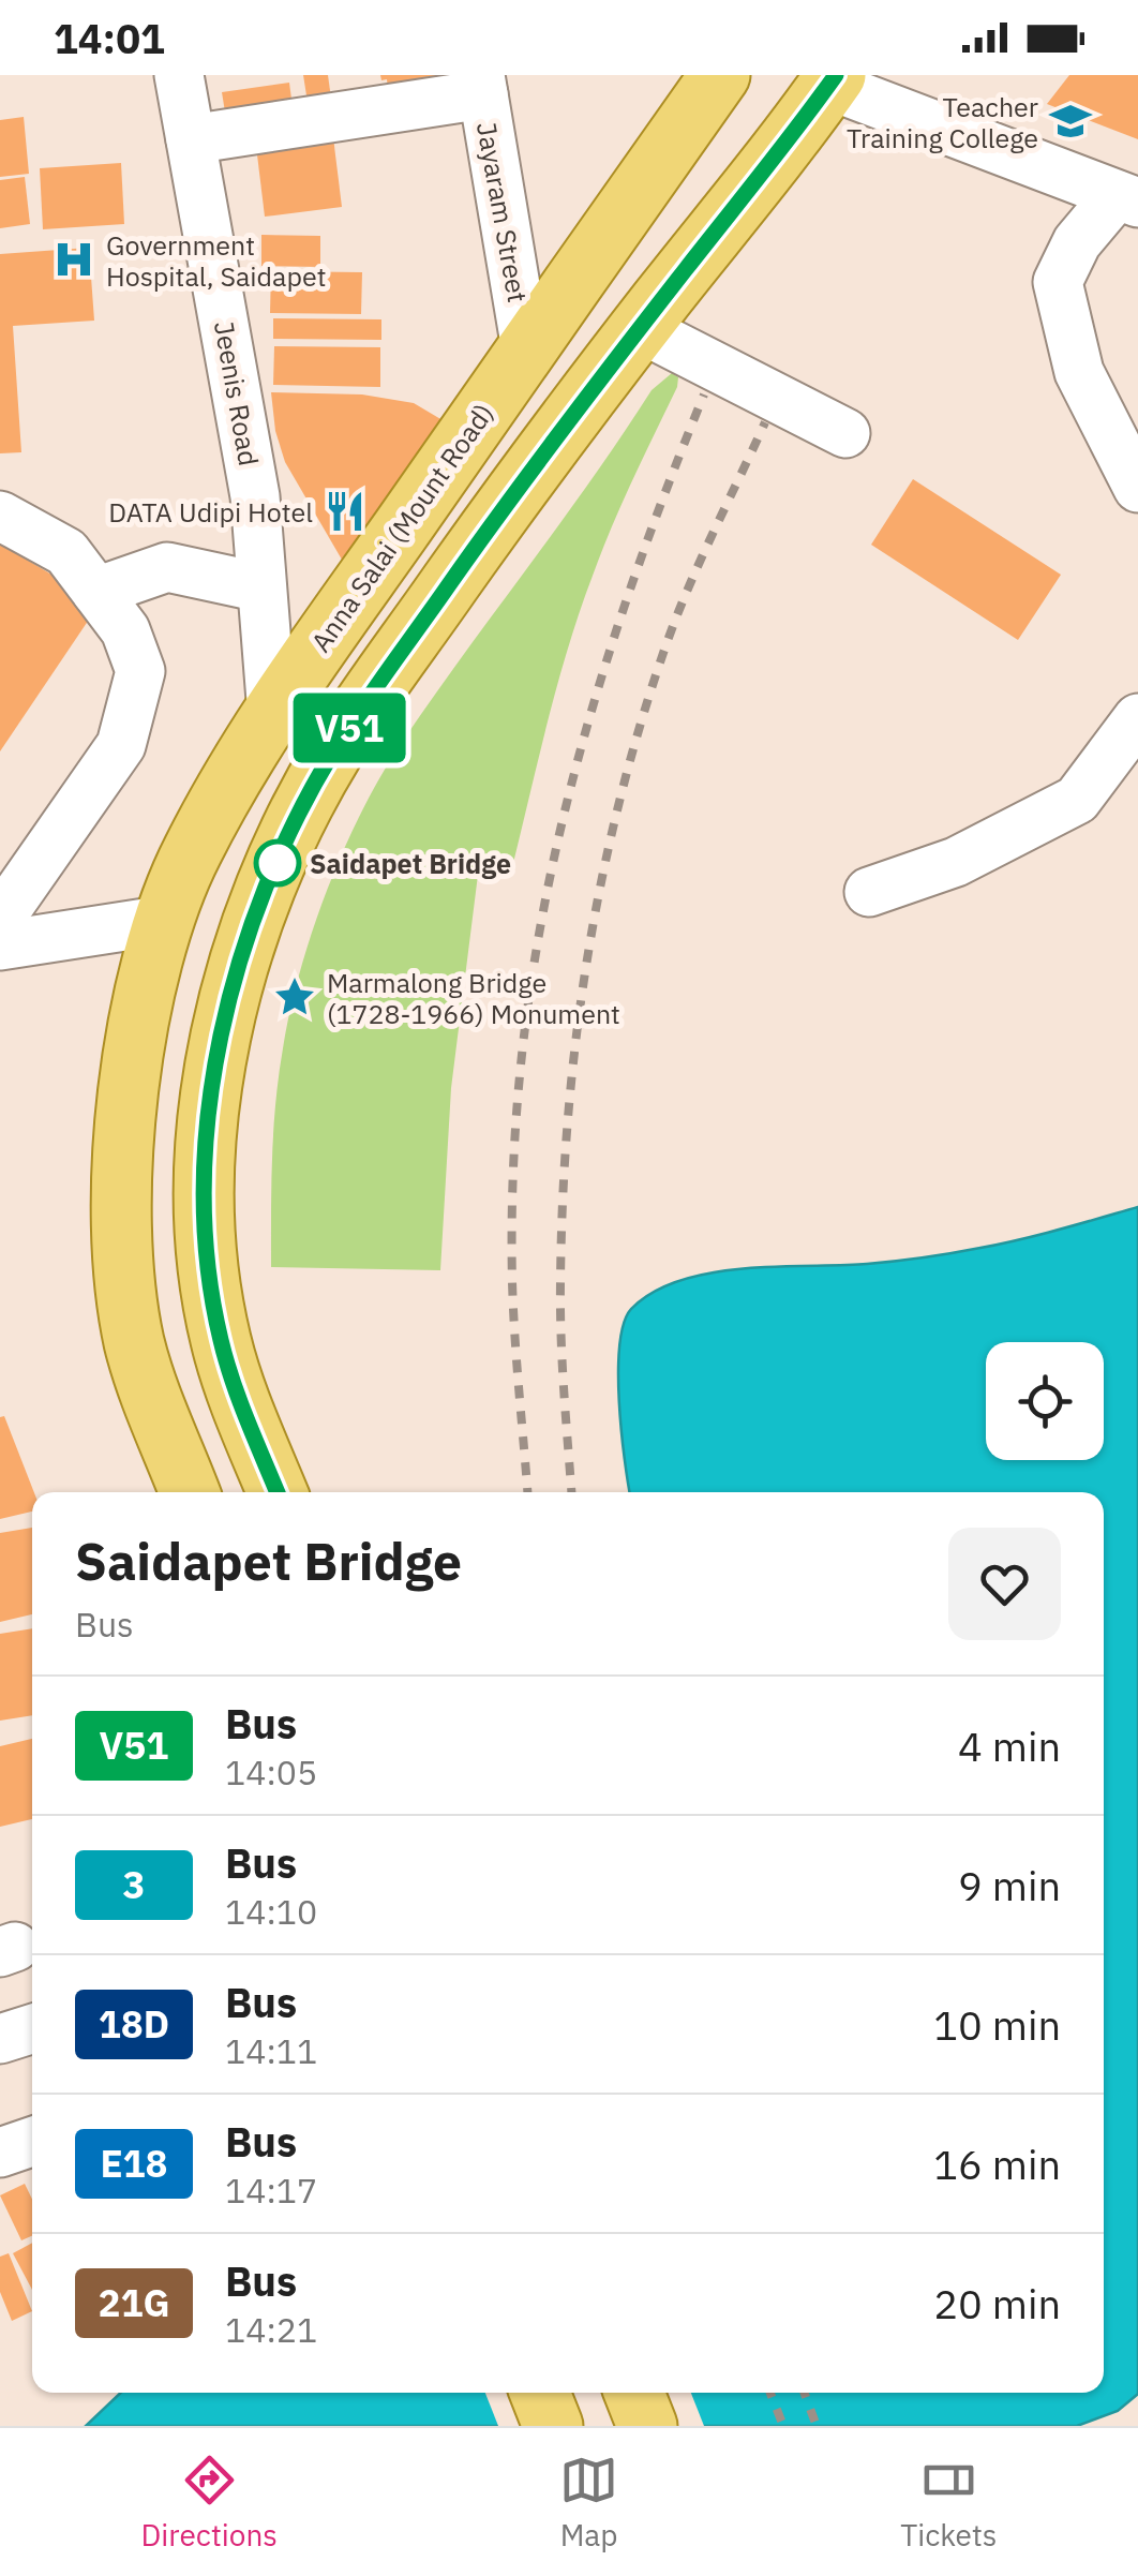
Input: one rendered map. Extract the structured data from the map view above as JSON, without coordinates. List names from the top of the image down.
{
  "streets": {
    "main road": ["Anna Salai (Mount Road)"],
    "street": ["Jayaram Street", "Jeenis Road"]
  },
  "crossings": [
    ["Jayaram Street", "Anna Salai (Mount Road)"],
    ["Jeenis Road", "Anna Salai (Mount Road)"]
  ],
  "places": {
    "school or university": ["Teacher Training College"],
    "hospital": ["Government Hospital, Saidapet"],
    "restaurant": ["DATA Udipi Hotel"],
    "other": ["Saidapet Bridge"],
    "place": ["Marmalong Bridge (1728-1966) Monument"]
  },
  "lines": ["bus line V51"],
  "page": {
    "status": "14:01",
    "on_map": "V51",
    "heading": ["Saidapet Bridge", "Bus"],
    "list": [
      {
        "mark": "V51",
        "name": "Bus",
        "note": "14:05",
        "value": "4 min"
      },
      {
        "mark": "3",
        "name": "Bus",
        "note": "14:10",
        "value": "9 min"
      },
      {
        "mark": "18D",
        "name": "Bus",
        "note": "14:11",
        "value": "10 min"
      },
      {
        "mark": "E18",
        "name": "Bus",
        "note": "14:17",
        "value": "16 min"
      },
      {
        "mark": "21G",
        "name": "Bus",
        "note": "14:21",
        "value": "20 min"
      }
    ],
    "tabs": ["Directions", "Map", "Tickets"]
  }
}
